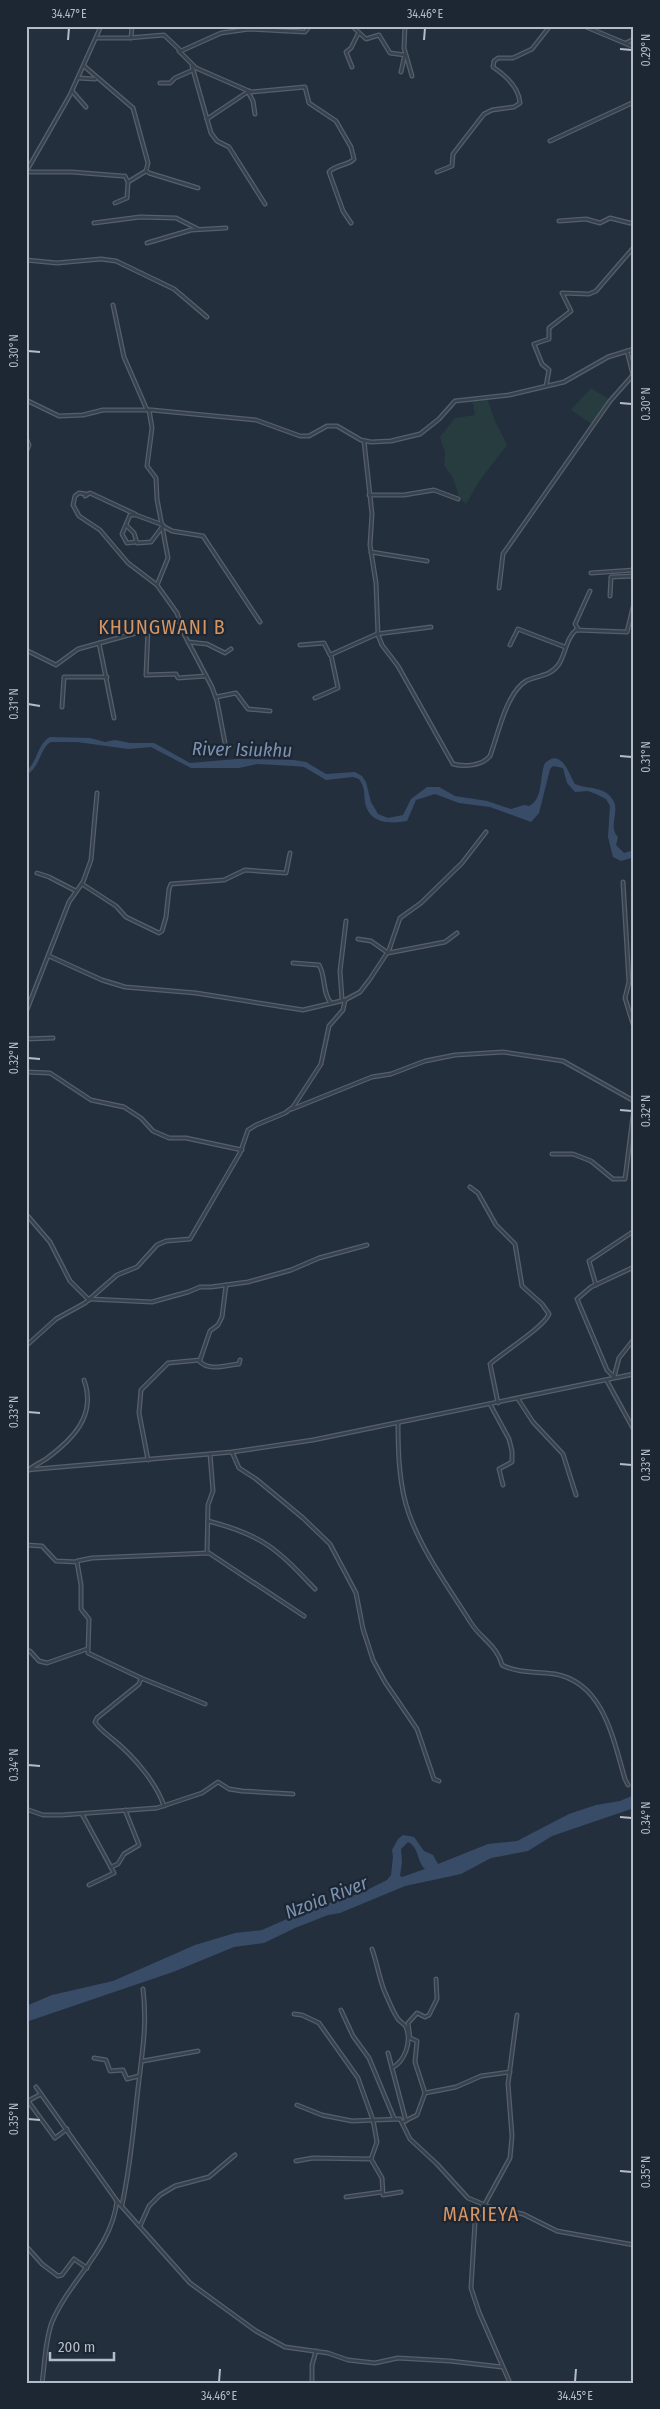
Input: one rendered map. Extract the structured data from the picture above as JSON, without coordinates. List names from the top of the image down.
{
  "districts": ["KHUNGWANI B", "MARIEYA"],
  "water": ["River Isiukhu", "Nzoia River"],
  "scale_bar": "200 m",
  "coordinates": [
    "34.47°E",
    "34.46°E",
    "0.29°N",
    "0.30°N",
    "0.31°N",
    "0.32°N",
    "0.33°N",
    "0.34°N",
    "0.35°N",
    "34.45°E"
  ]
}
